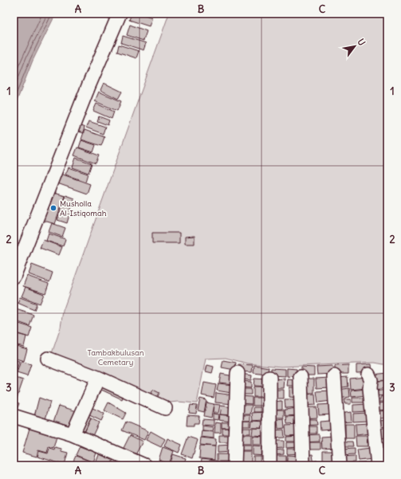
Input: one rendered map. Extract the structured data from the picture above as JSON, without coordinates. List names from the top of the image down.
{
  "parks": ["Tambakbulusan Cemetary"],
  "places": ["Musholla Al-Istiqomah"],
  "north": "top right",
  "grid": {
    "columns": ["A", "B", "C"],
    "rows": ["1", "2", "3"]
  }
}
